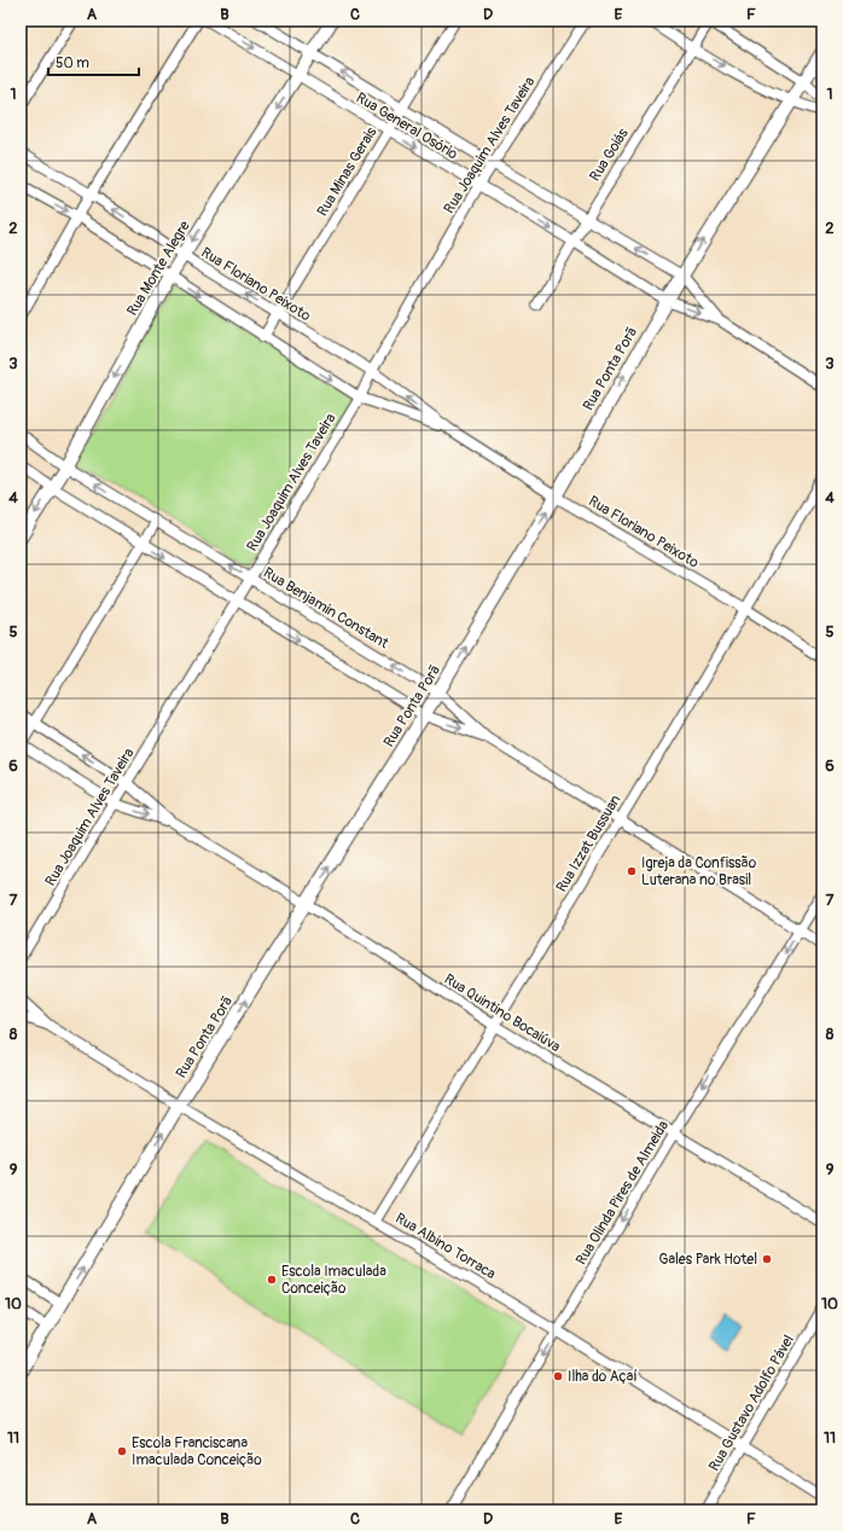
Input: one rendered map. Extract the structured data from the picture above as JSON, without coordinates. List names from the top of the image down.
{
  "streets": {
    "street": [
      "Rua General Osório",
      "Rua Joaquim Alves Taveira",
      "Rua Goiás",
      "Rua Minas Gerais",
      "Rua Monte Alegre",
      "Rua Floriano Peixoto",
      "Rua Ponta Porã",
      "Rua Benjamin Constant",
      "Rua Izzat Bussuan",
      "Rua Quintino Bocaiúva",
      "Rua Olinda Pires de Almeida",
      "Rua Albino Torraca",
      "Rua Gustavo Adolfo Pável"
    ]
  },
  "crossings": [
    ["Rua General Osório", "Rua Joaquim Alves Taveira"],
    ["Rua General Osório", "Rua Goiás"],
    ["Rua General Osório", "Rua Minas Gerais"],
    ["Rua General Osório", "Rua Monte Alegre"],
    ["Rua General Osório", "Rua Ponta Porã"],
    ["Rua Joaquim Alves Taveira", "Rua Floriano Peixoto"],
    ["Rua Joaquim Alves Taveira", "Rua Benjamin Constant"],
    ["Rua Joaquim Alves Taveira", "Rua Quintino Bocaiúva"],
    ["Rua Minas Gerais", "Rua Floriano Peixoto"],
    ["Rua Monte Alegre", "Rua Floriano Peixoto"],
    ["Rua Monte Alegre", "Rua Benjamin Constant"],
    ["Rua Floriano Peixoto", "Rua Ponta Porã"],
    ["Rua Floriano Peixoto", "Rua Izzat Bussuan"],
    ["Rua Ponta Porã", "Rua Benjamin Constant"],
    ["Rua Ponta Porã", "Rua Quintino Bocaiúva"],
    ["Rua Ponta Porã", "Rua Albino Torraca"],
    ["Rua Benjamin Constant", "Rua Izzat Bussuan"],
    ["Rua Benjamin Constant", "Rua Olinda Pires de Almeida"],
    ["Rua Izzat Bussuan", "Rua Quintino Bocaiúva"],
    ["Rua Izzat Bussuan", "Rua Albino Torraca"],
    ["Rua Quintino Bocaiúva", "Rua Olinda Pires de Almeida"],
    ["Rua Olinda Pires de Almeida", "Rua Albino Torraca"],
    ["Rua Albino Torraca", "Rua Gustavo Adolfo Pável"]
  ],
  "one_way": ["Rua Monte Alegre", "Rua Ponta Porã", "Rua Olinda Pires de Almeida"],
  "places": [
    "Igreja da Confissão Luterana no Brasil",
    "Gales Park Hotel",
    "Escola Imaculada Conceição",
    "Ilha do Açaí",
    "Escola Franciscana Imaculada Conceição"
  ],
  "scale_bar": "50 m",
  "grid": {
    "columns": [
      "A",
      "B",
      "C",
      "D",
      "E",
      "F"
    ],
    "rows": [
      "1",
      "2",
      "3",
      "4",
      "5",
      "6",
      "7",
      "8",
      "9",
      "10",
      "11"
    ]
  }
}
